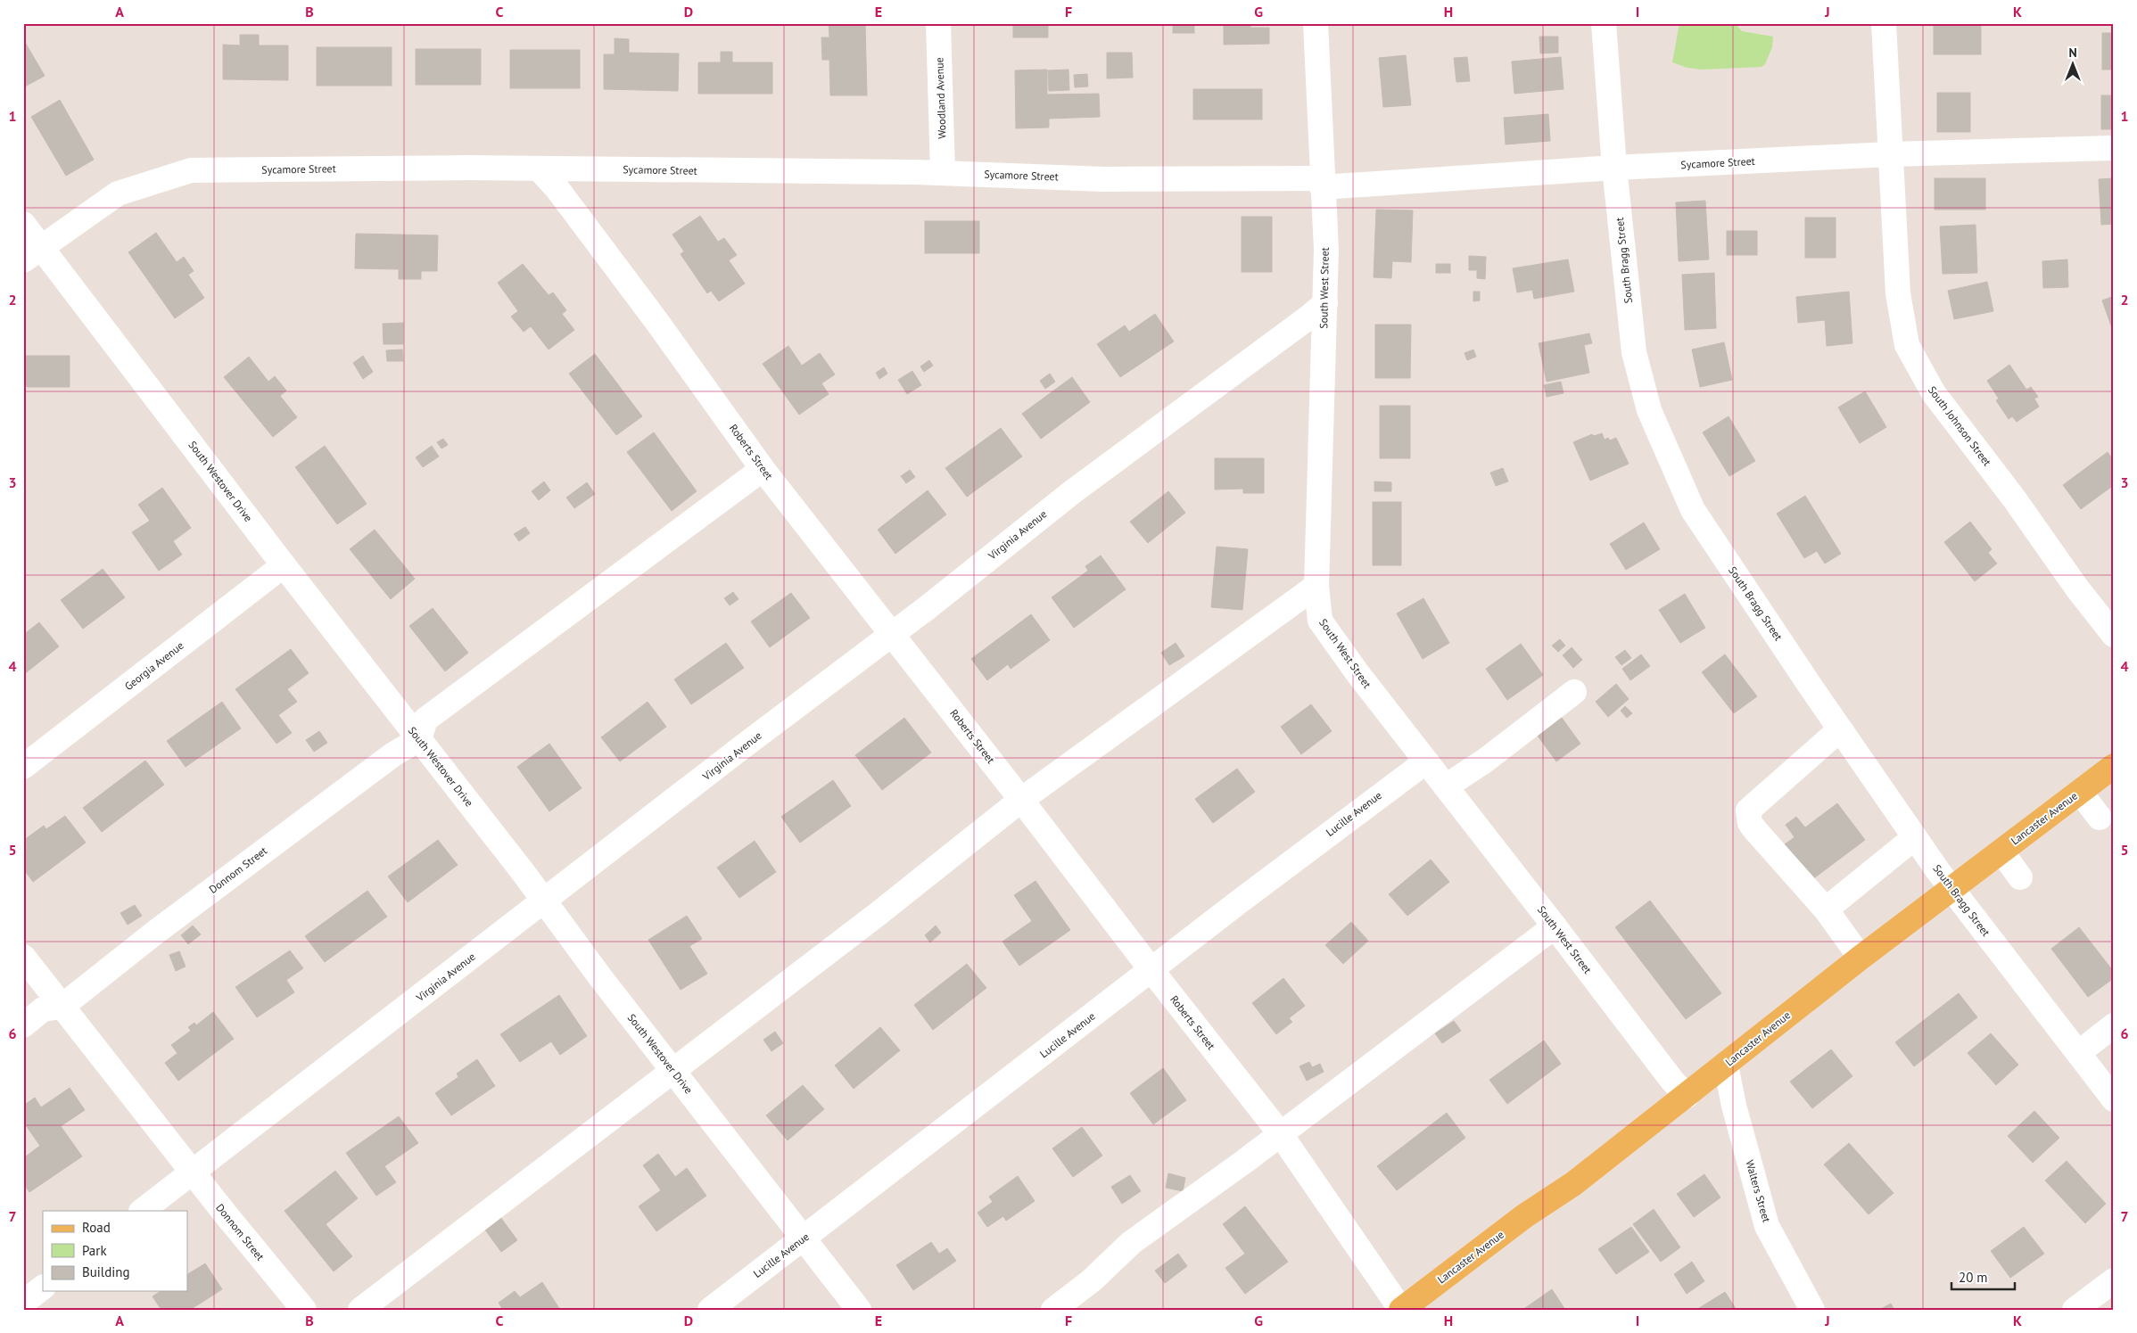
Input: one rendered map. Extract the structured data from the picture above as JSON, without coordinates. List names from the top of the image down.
{
  "streets": {
    "main road": ["Lancaster Avenue"],
    "street": [
      "Woodland Avenue",
      "Sycamore Street",
      "South Bragg Street",
      "South West Street",
      "South Johnson Street",
      "Roberts Street",
      "South Westover Drive",
      "Virginia Avenue",
      "Georgia Avenue",
      "Lucille Avenue",
      "Donnom Street",
      "Walters Street"
    ]
  },
  "crossings": [
    ["Woodland Avenue", "Sycamore Street"],
    ["Sycamore Street", "South Bragg Street"],
    ["Sycamore Street", "South West Street"],
    ["Sycamore Street", "South Johnson Street"],
    ["Sycamore Street", "Roberts Street"],
    ["Sycamore Street", "South Westover Drive"],
    ["South Bragg Street", "Lancaster Avenue"],
    ["South West Street", "Virginia Avenue"],
    ["South West Street", "Lucille Avenue"],
    ["South West Street", "Lancaster Avenue"],
    ["Roberts Street", "Virginia Avenue"],
    ["Roberts Street", "Lucille Avenue"],
    ["Roberts Street", "Lancaster Avenue"],
    ["South Westover Drive", "Virginia Avenue"],
    ["South Westover Drive", "Georgia Avenue"],
    ["South Westover Drive", "Lucille Avenue"],
    ["South Westover Drive", "Donnom Street"],
    ["Virginia Avenue", "Donnom Street"],
    ["Lancaster Avenue", "Walters Street"]
  ],
  "legend": ["Road", "Park", "Building"],
  "scale_bar": "20 m",
  "north": "top",
  "grid": {
    "columns": [
      "A",
      "B",
      "C",
      "D",
      "E",
      "F",
      "G",
      "H",
      "I",
      "J",
      "K"
    ],
    "rows": [
      "1",
      "2",
      "3",
      "4",
      "5",
      "6",
      "7"
    ]
  }
}
